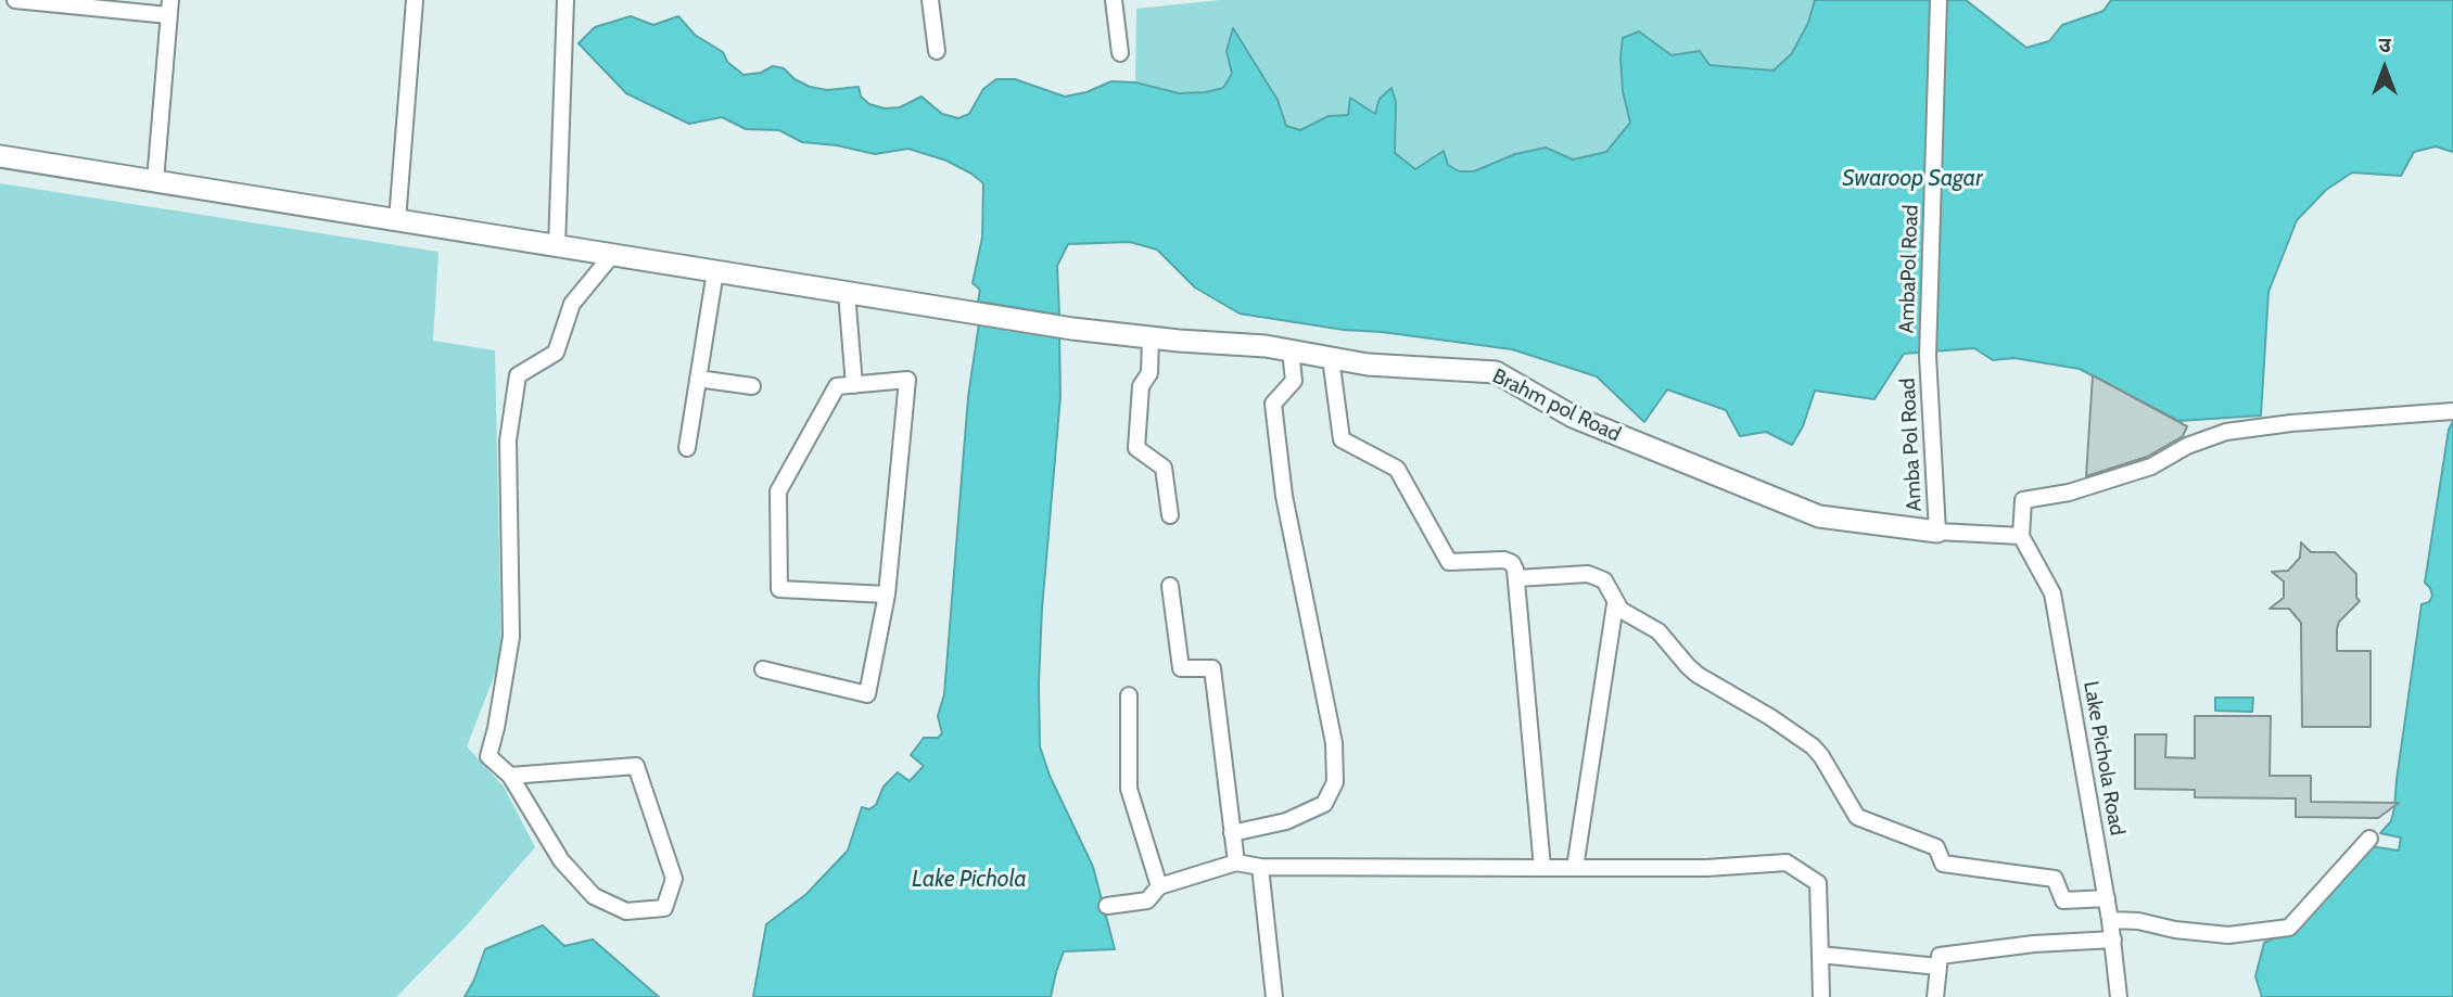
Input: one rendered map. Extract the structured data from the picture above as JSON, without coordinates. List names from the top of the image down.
{
  "streets": {
    "street": [
      "AmbaPol Road",
      "Brahm pol Road",
      "Amba Pol Road",
      "Lake Pichola Road"
    ]
  },
  "crossings": [
    ["AmbaPol Road", "Amba Pol Road"],
    ["Brahm pol Road", "Amba Pol Road"]
  ],
  "water": ["Swaroop Sagar", "Lake Pichola"],
  "north": "top"
}
